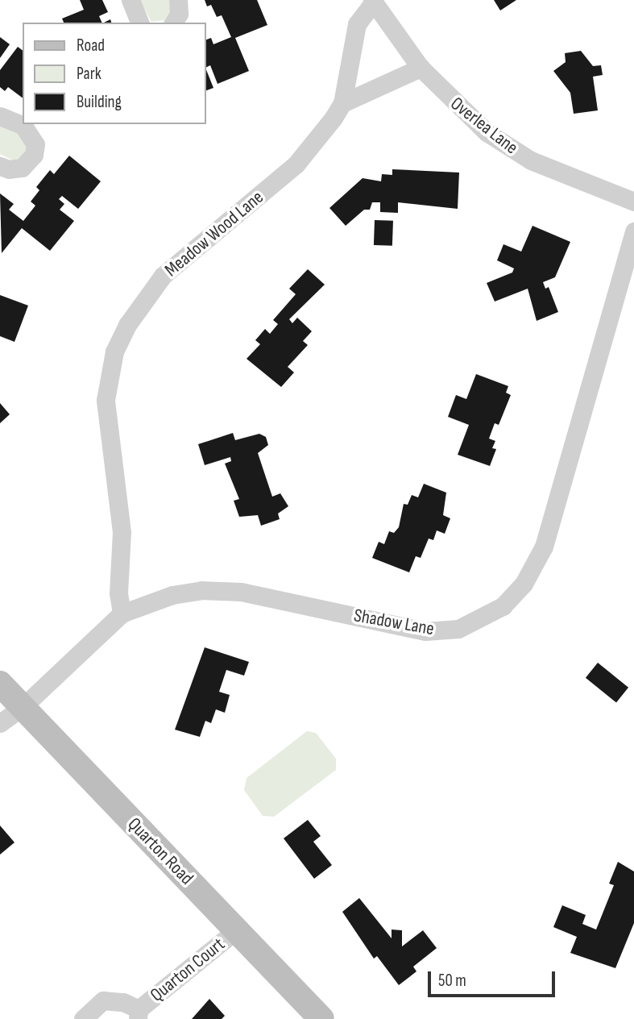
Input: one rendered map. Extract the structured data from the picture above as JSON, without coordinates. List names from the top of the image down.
{
  "streets": {
    "street": [
      "Overlea Lane",
      "Meadow Wood Lane",
      "Shadow Lane",
      "Quarton Road",
      "Quarton Court"
    ]
  },
  "crossings": [
    ["Overlea Lane", "Meadow Wood Lane"],
    ["Meadow Wood Lane", "Shadow Lane"],
    ["Shadow Lane", "Quarton Road"],
    ["Quarton Road", "Quarton Court"]
  ],
  "legend": ["Road", "Park", "Building"],
  "scale_bar": "50 m"
}
